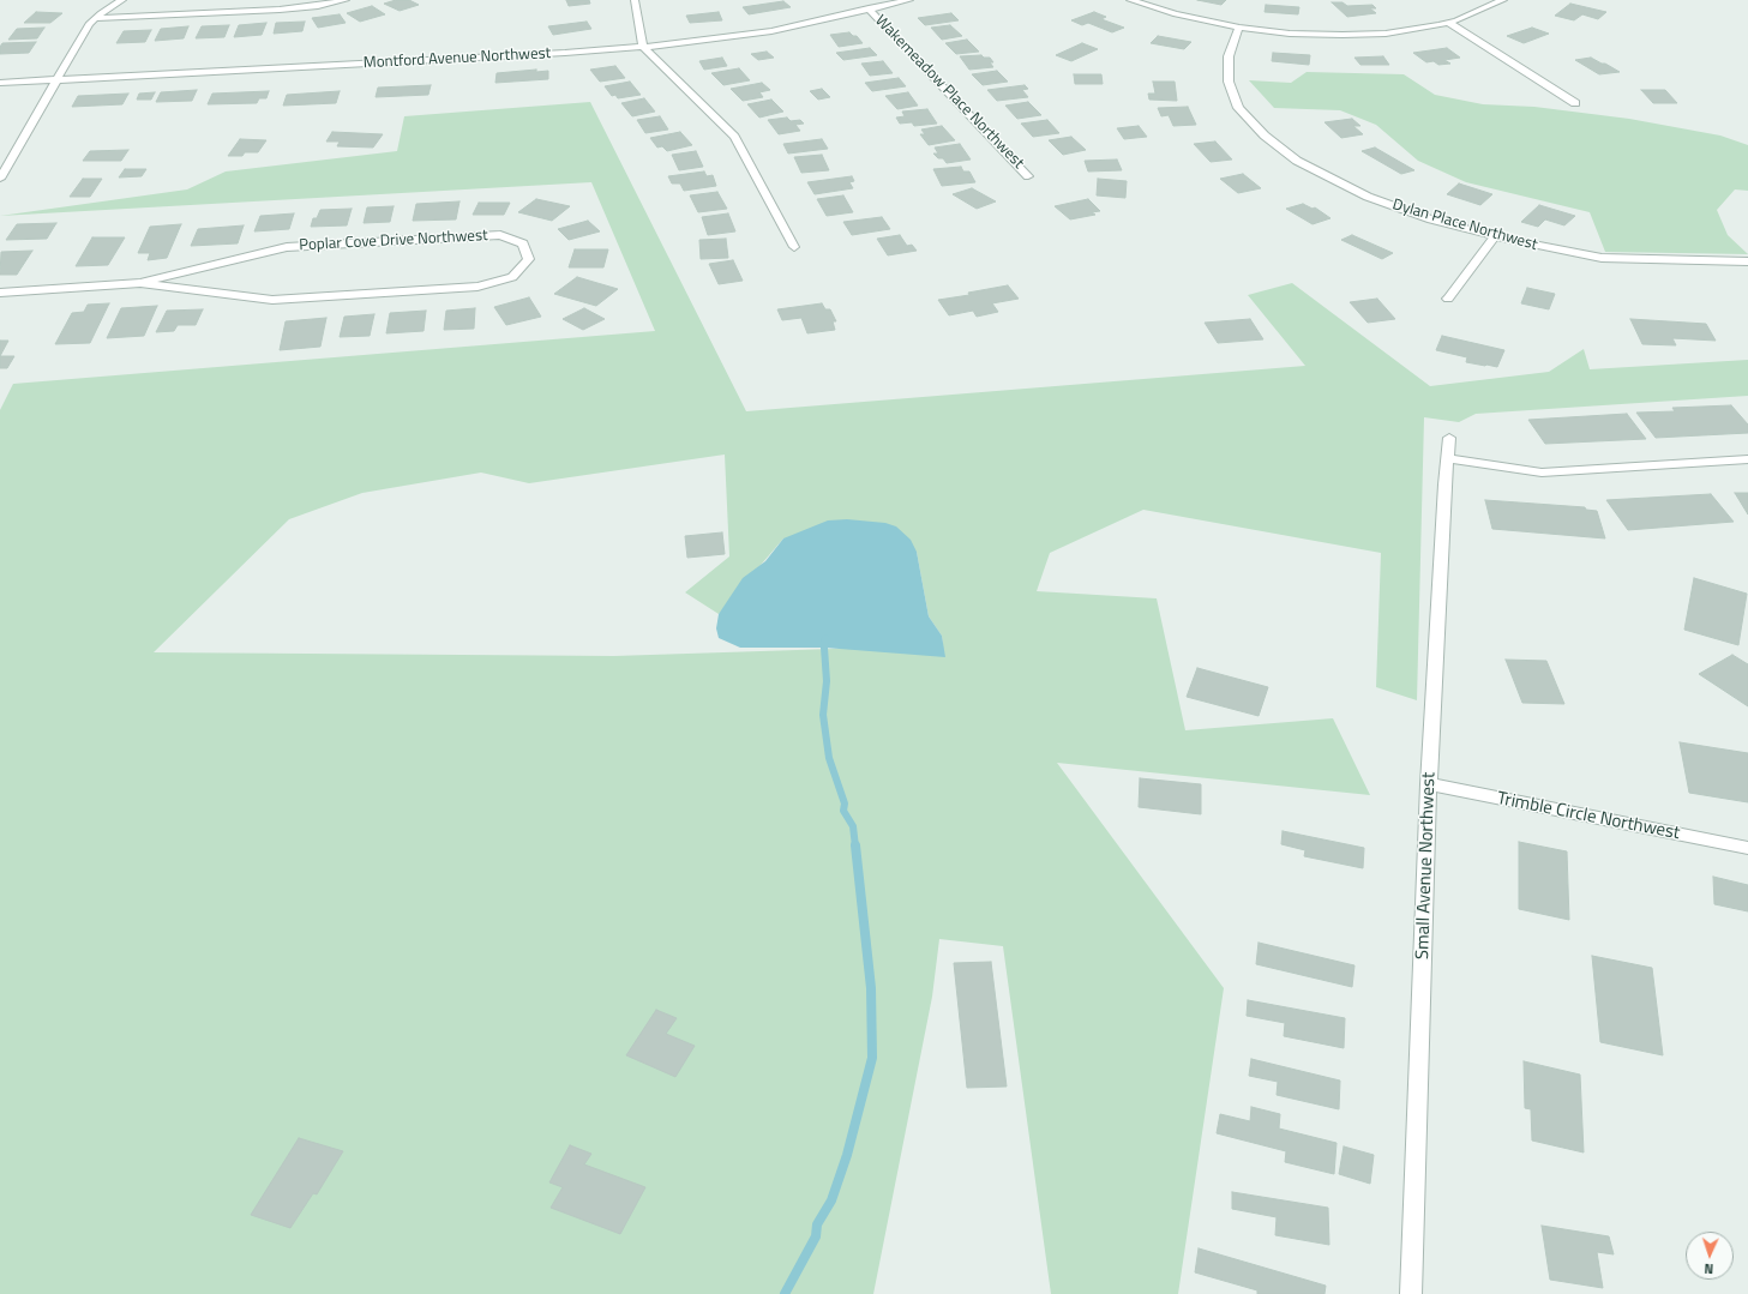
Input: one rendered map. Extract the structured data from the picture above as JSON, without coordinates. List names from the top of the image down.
{
  "streets": {
    "street": [
      "Montford Avenue Northwest",
      "Wakemeadow Place Northwest",
      "Dylan Place Northwest",
      "Poplar Cove Drive Northwest",
      "Trimble Circle Northwest",
      "Small Avenue Northwest"
    ]
  },
  "crossings": [
    ["Montford Avenue Northwest", "Wakemeadow Place Northwest"],
    ["Trimble Circle Northwest", "Small Avenue Northwest"]
  ],
  "north": "bottom"
}
